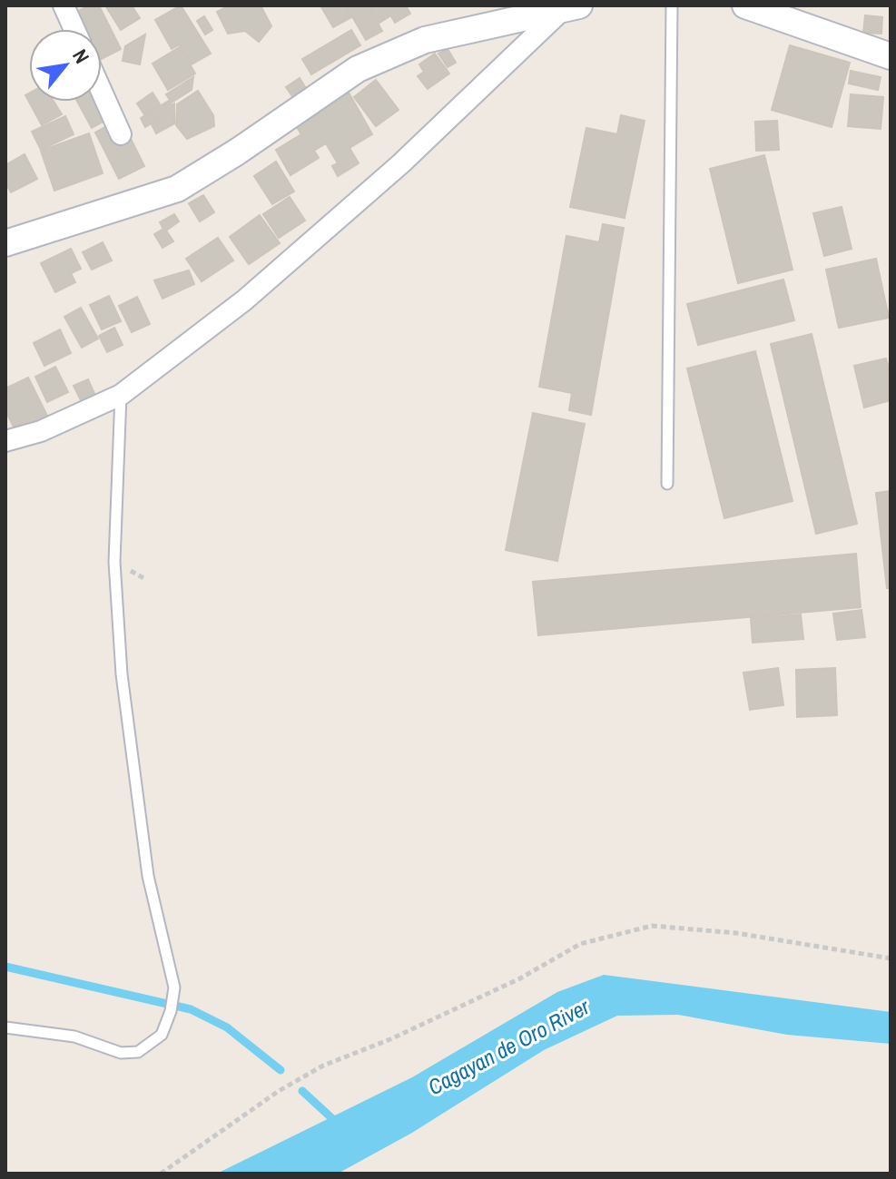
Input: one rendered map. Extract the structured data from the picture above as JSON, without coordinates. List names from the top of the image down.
{
  "water": ["Cagayan de Oro River"],
  "north": "top right"
}
